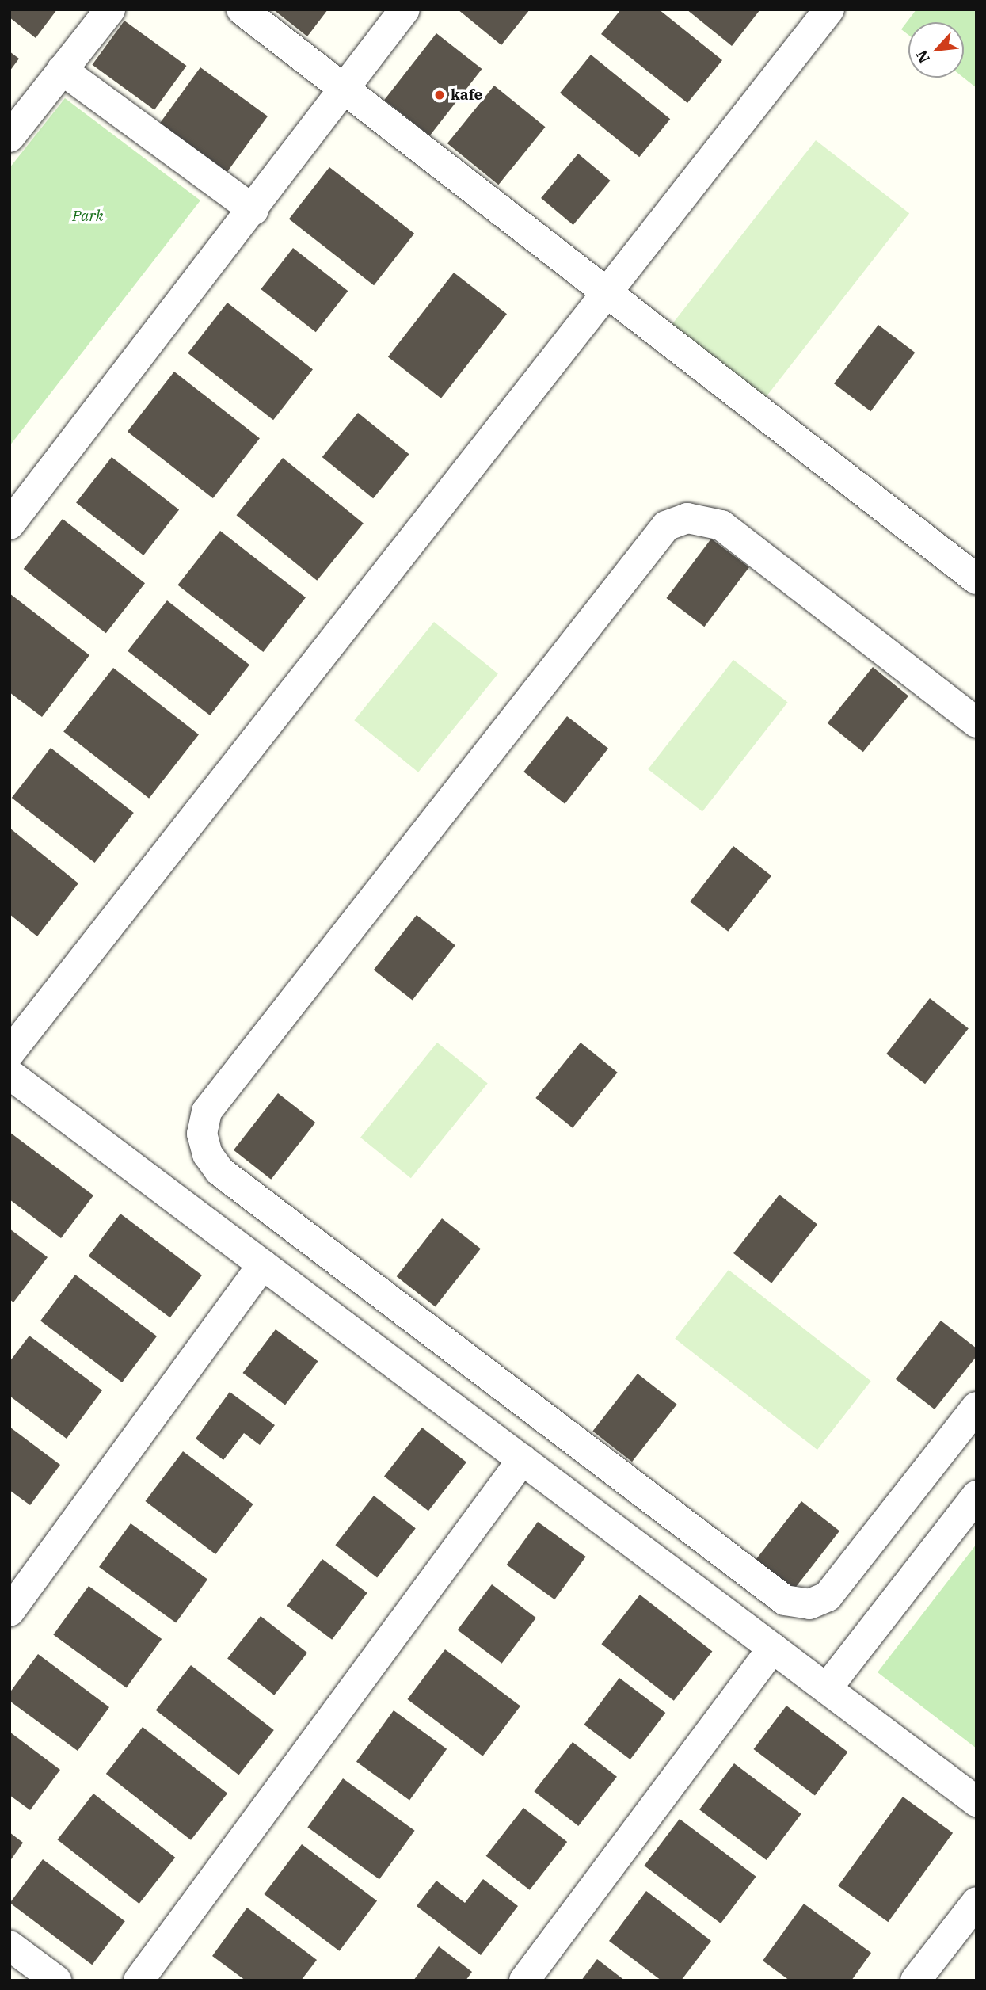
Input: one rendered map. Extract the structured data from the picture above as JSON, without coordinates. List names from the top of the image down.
{
  "parks": ["Park"],
  "places": ["kafe"],
  "north": "bottom left"
}
